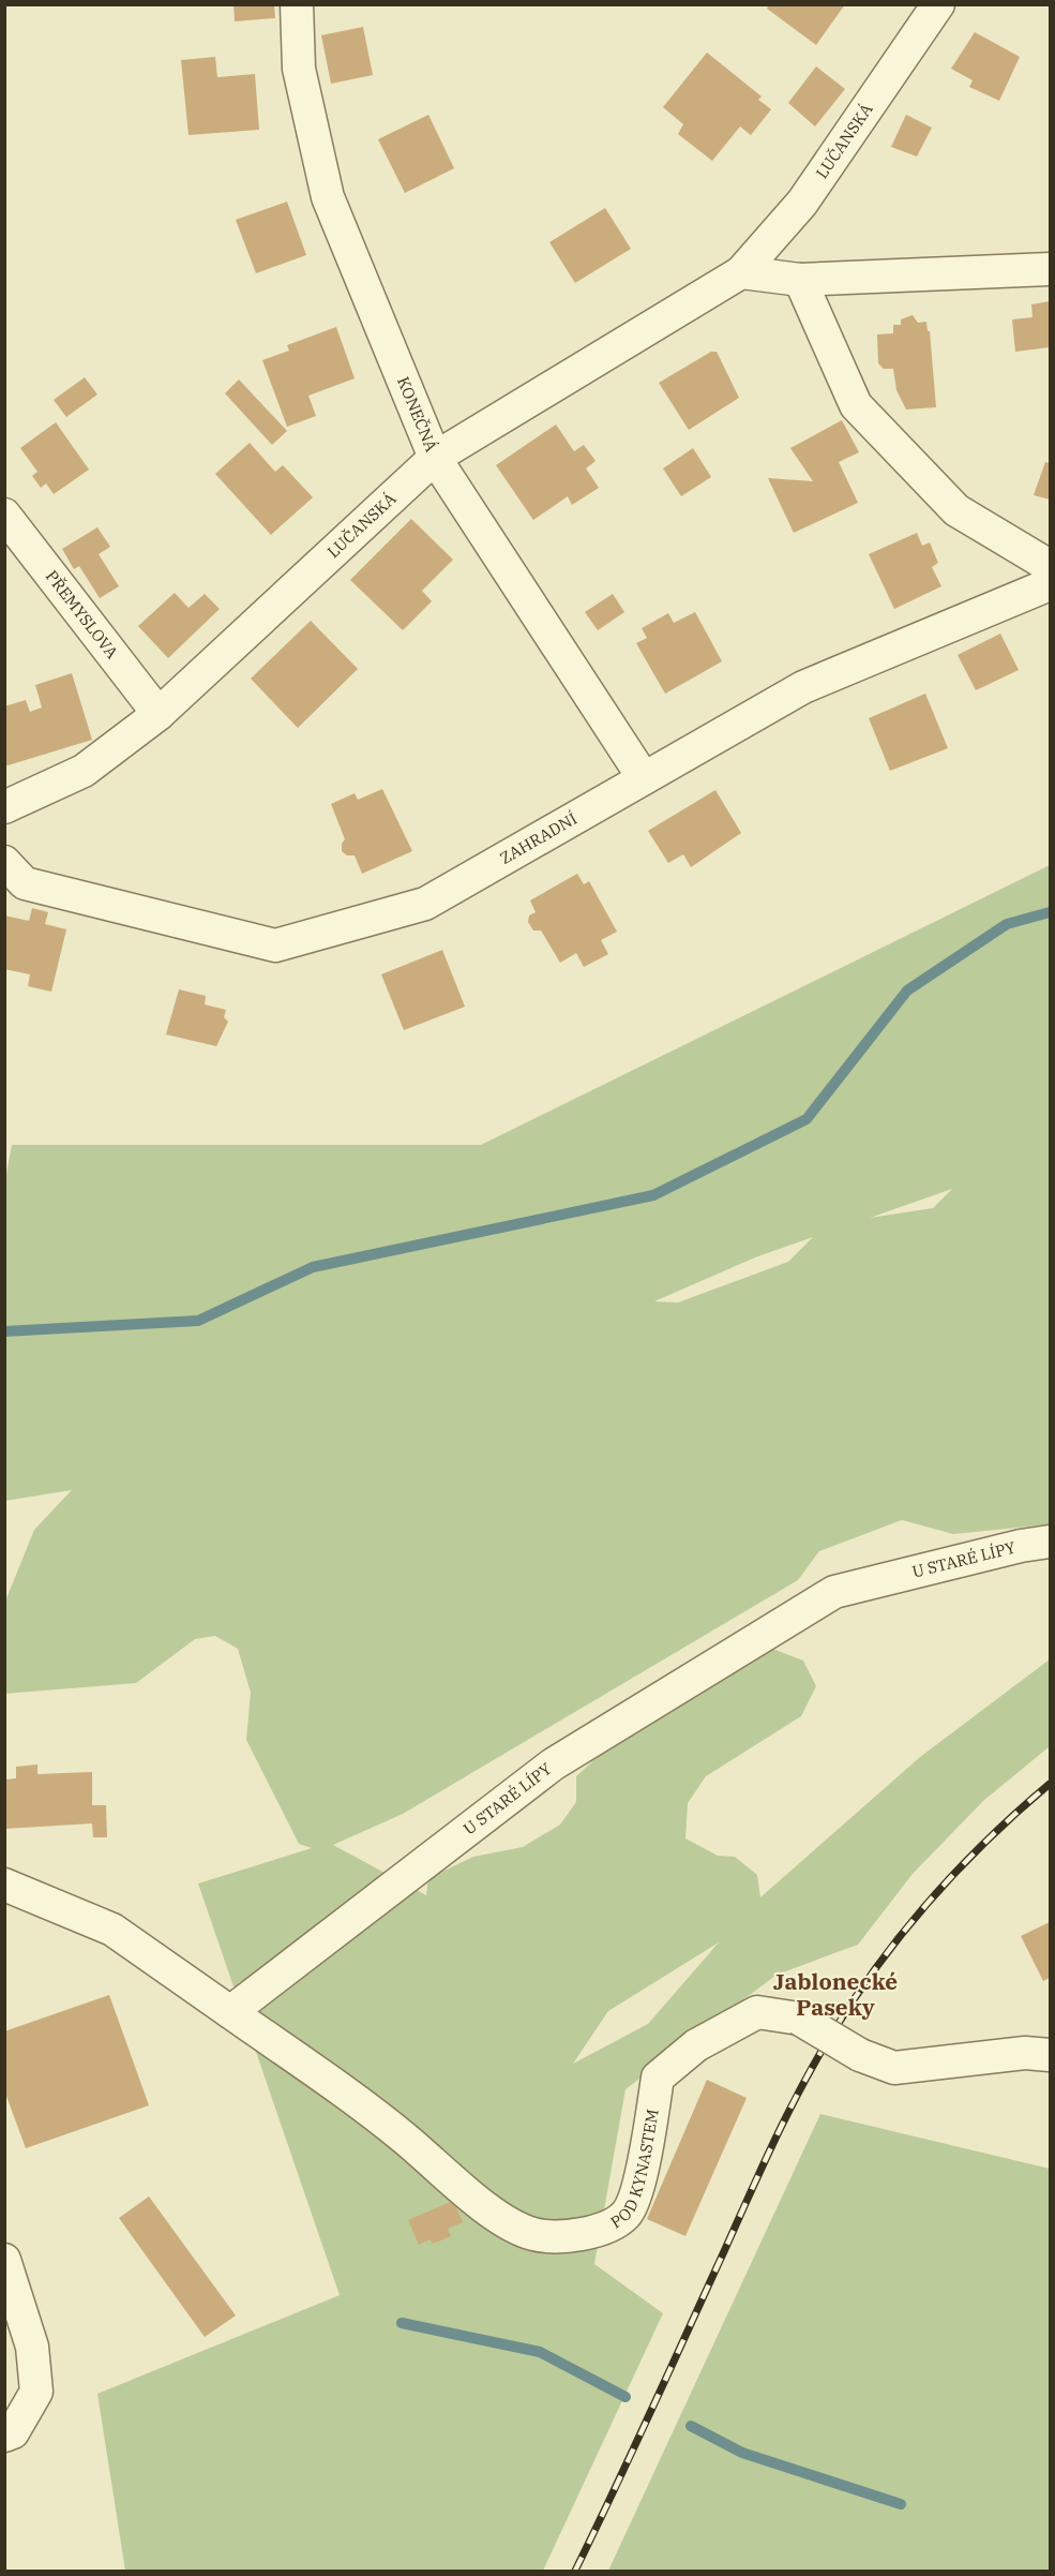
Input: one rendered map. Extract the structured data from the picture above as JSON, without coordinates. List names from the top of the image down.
{
  "streets": {
    "street": [
      "LUČANSKÁ",
      "KONEČNÁ",
      "PŘEMYSLOVA",
      "ZAHRADNÍ",
      "U STARÉ LÍPY",
      "POD KYNASTEM"
    ]
  },
  "crossings": [
    ["LUČANSKÁ", "KONEČNÁ"],
    ["LUČANSKÁ", "PŘEMYSLOVA"],
    ["KONEČNÁ", "ZAHRADNÍ"],
    ["U STARÉ LÍPY", "POD KYNASTEM"]
  ],
  "districts": ["Jablonecké Paseky"]
}
